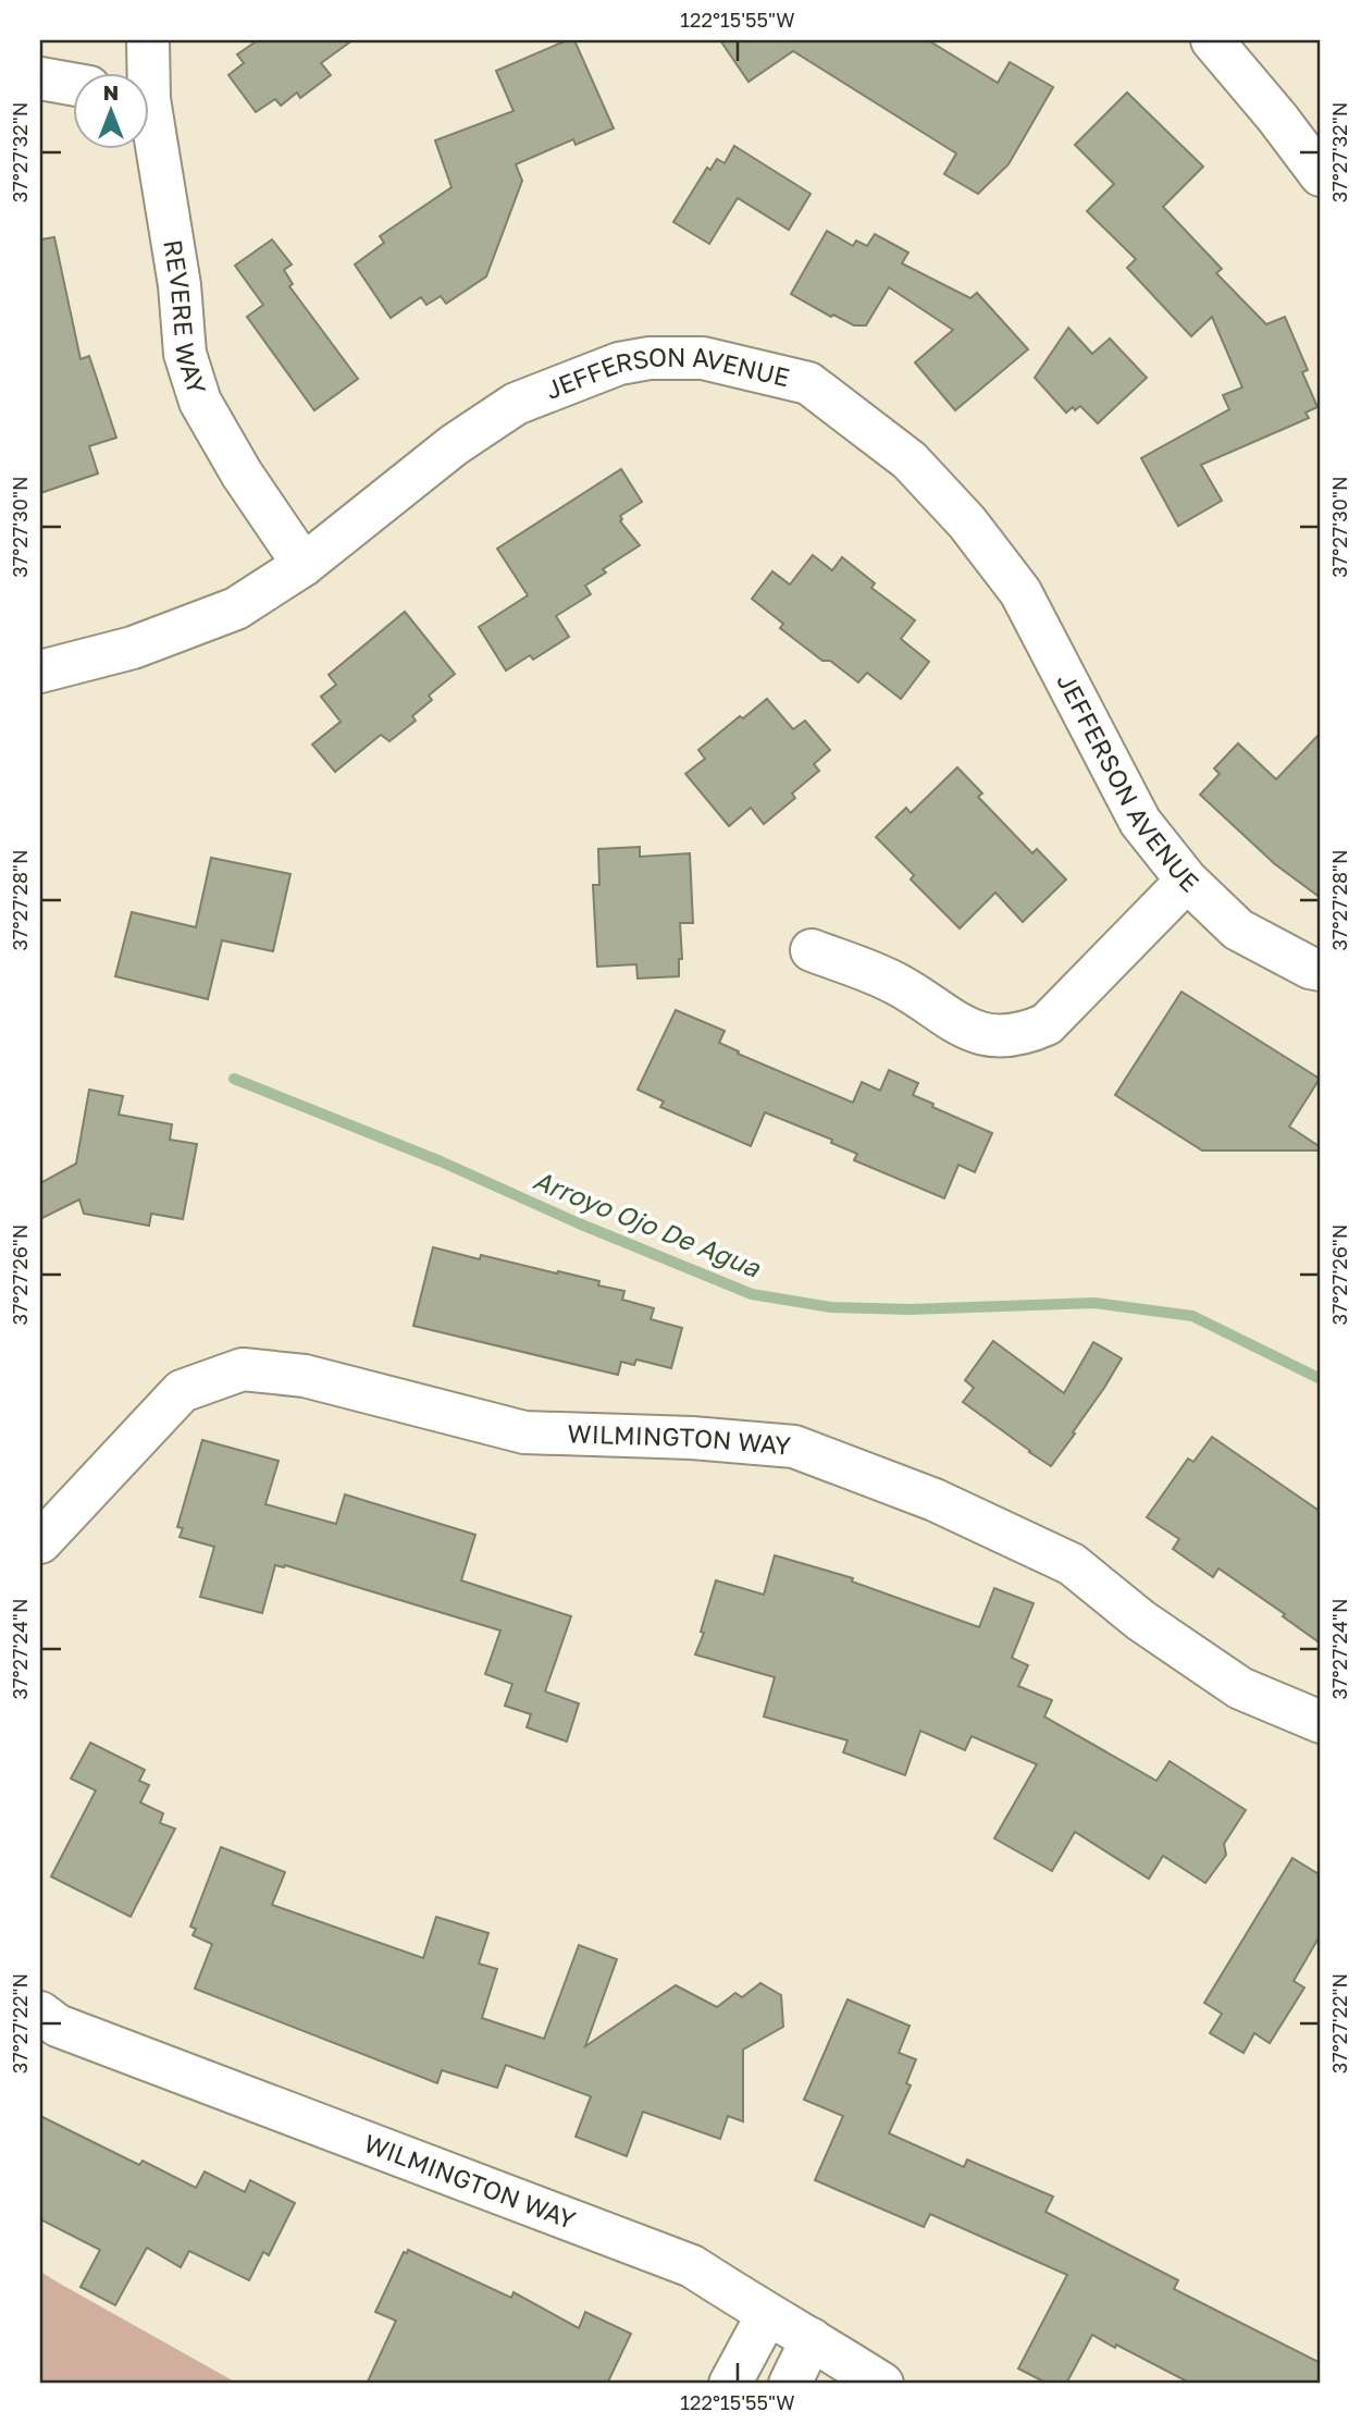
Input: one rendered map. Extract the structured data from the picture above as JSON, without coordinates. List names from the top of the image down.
{
  "streets": {
    "street": ["REVERE WAY", "JEFFERSON AVENUE", "WILMINGTON WAY"]
  },
  "crossings": [
    ["REVERE WAY", "JEFFERSON AVENUE"]
  ],
  "water": ["Arroyo Ojo De Agua"],
  "north": "top",
  "coordinates": [
    "122°15'55\"W",
    "37°27'32\"N",
    "37°27'30\"N",
    "37°27'28\"N",
    "37°27'26\"N",
    "37°27'24\"N",
    "37°27'22\"N"
  ]
}
